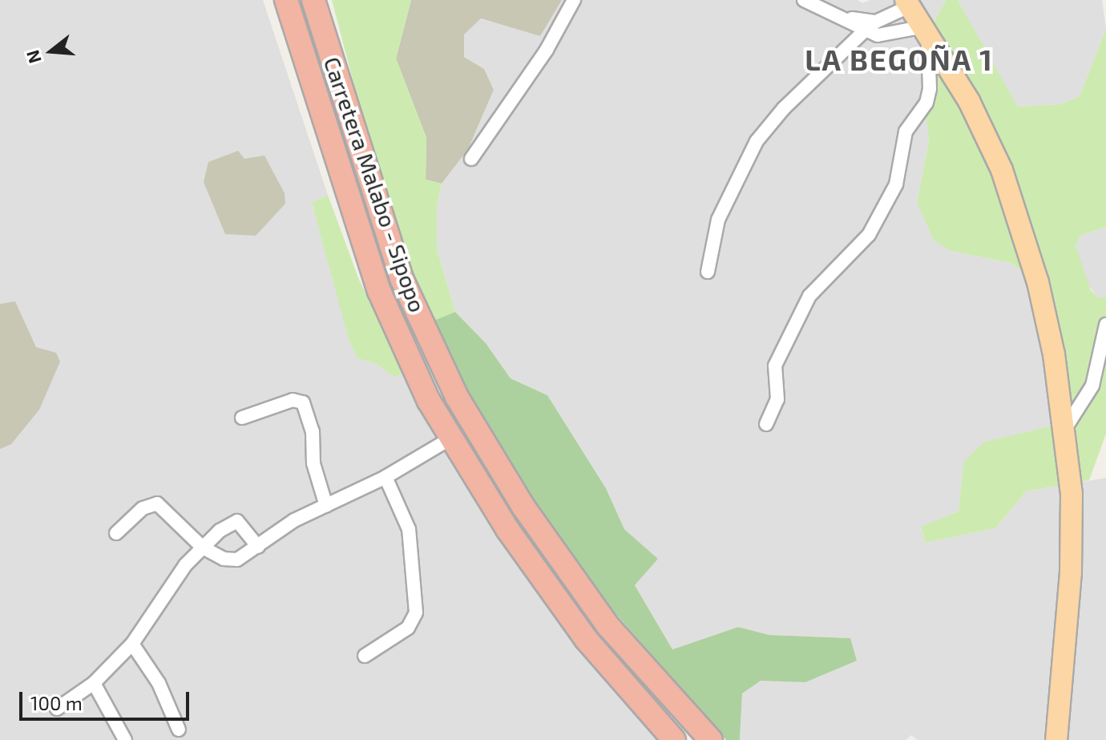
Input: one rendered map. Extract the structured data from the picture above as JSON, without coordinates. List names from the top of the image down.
{
  "streets": {
    "highway": ["Carretera Malabo - Sipopo"]
  },
  "districts": ["LA BEGOÑA 1"],
  "scale_bar": "100 m",
  "north": "left"
}
